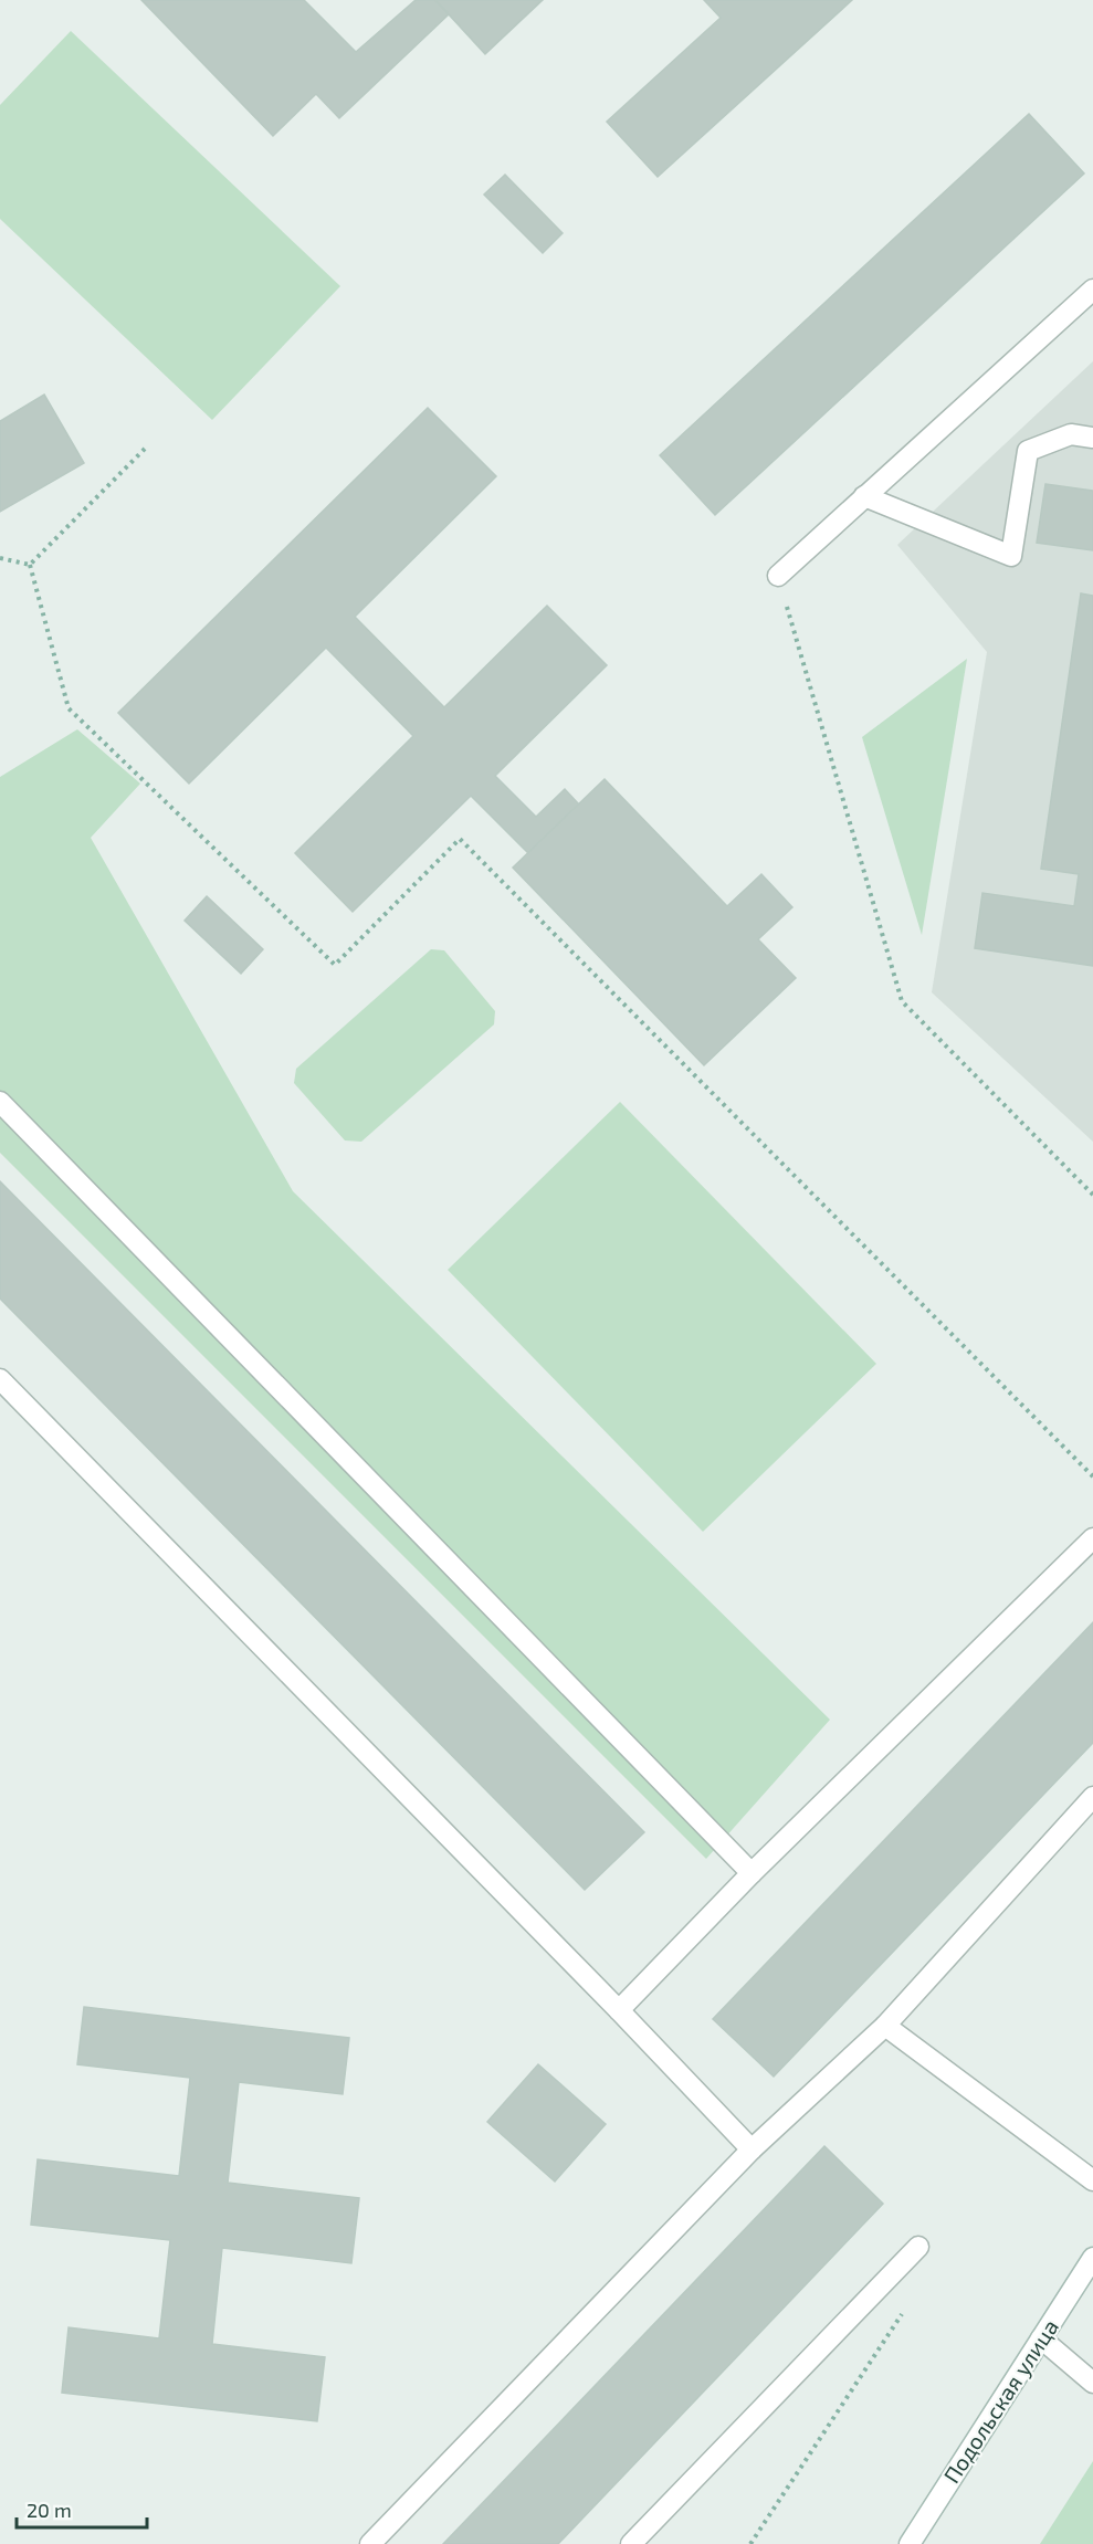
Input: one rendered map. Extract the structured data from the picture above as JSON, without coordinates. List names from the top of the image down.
{
  "streets": {
    "street": ["Подольская улица"]
  },
  "scale_bar": "20 m"
}
